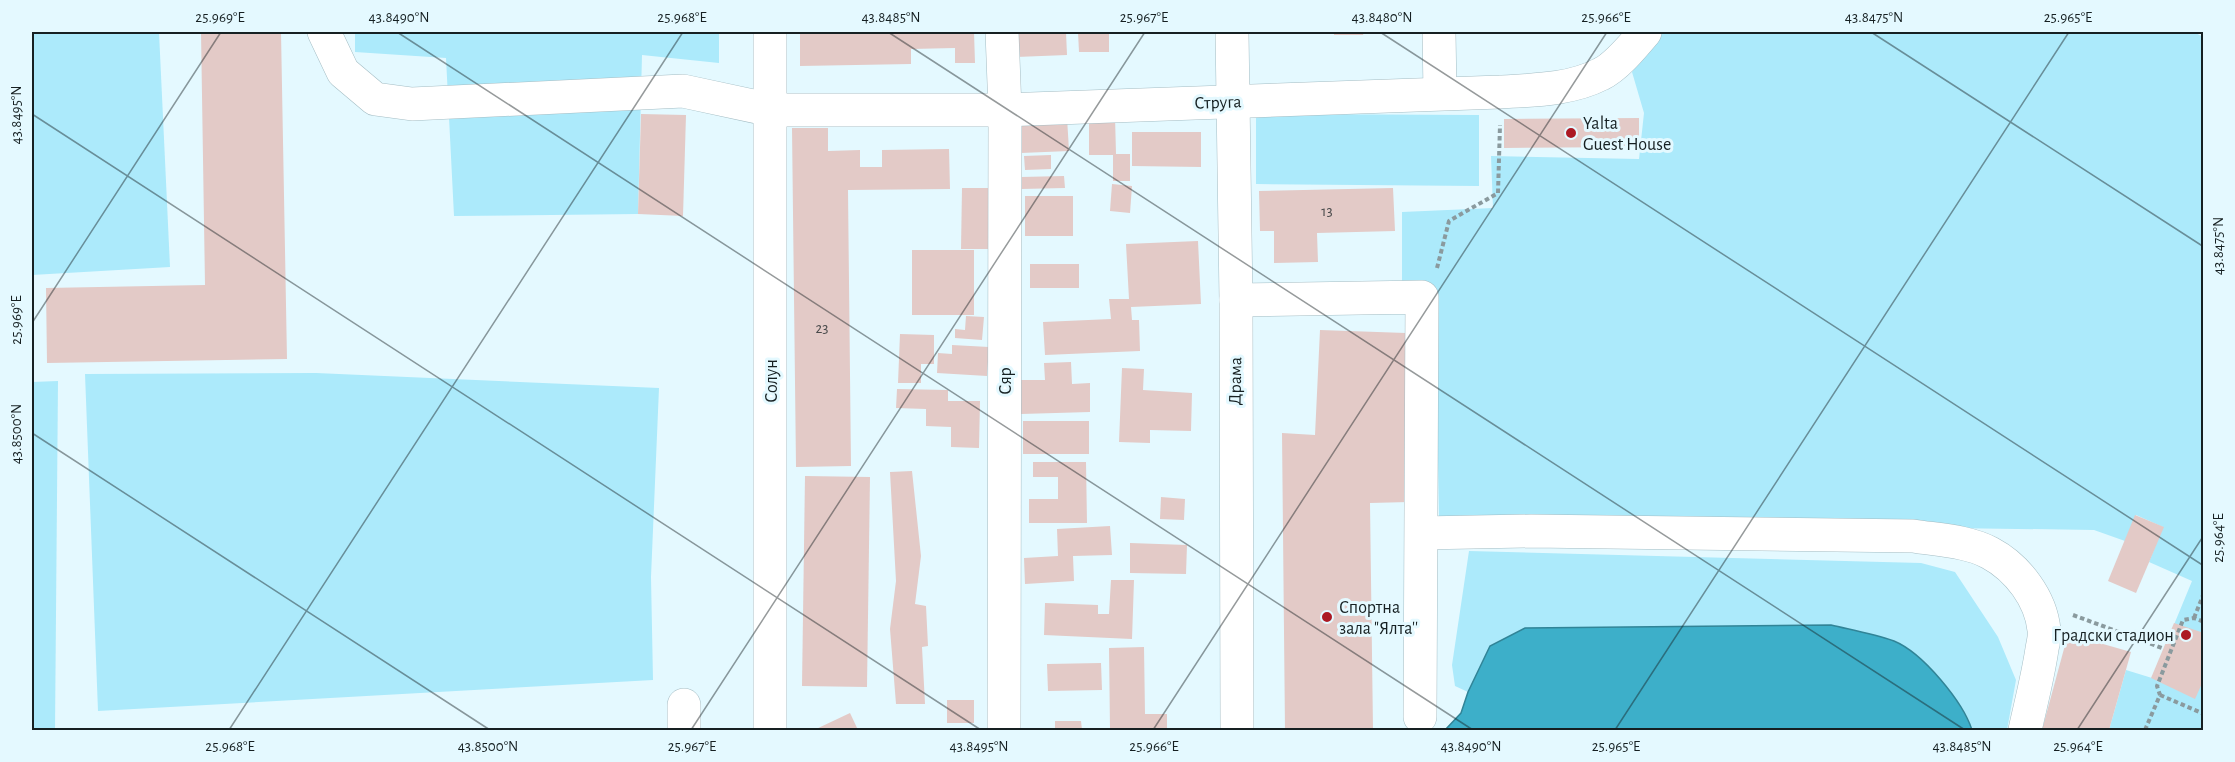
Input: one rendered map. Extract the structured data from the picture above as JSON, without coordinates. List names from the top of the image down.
{
  "streets": {
    "street": [
      "Струга",
      "Солун",
      "Сяр",
      "Драма"
    ]
  },
  "crossings": [
    ["Струга", "Солун"],
    ["Струга", "Сяр"],
    ["Струга", "Драма"]
  ],
  "places": ["Yalta Guest House", "Спортна зала \"Ялта''", "Градски стадион"],
  "house_numbers": ["13", "23"],
  "coordinates": [
    "25.969°E",
    "43.8490°N",
    "25.968°E",
    "43.8485°N",
    "25.967°E",
    "43.8480°N",
    "25.966°E",
    "43.8475°N",
    "25.965°E",
    "43.8495°N",
    "43.8500°N",
    "25.964°E"
  ]
}
